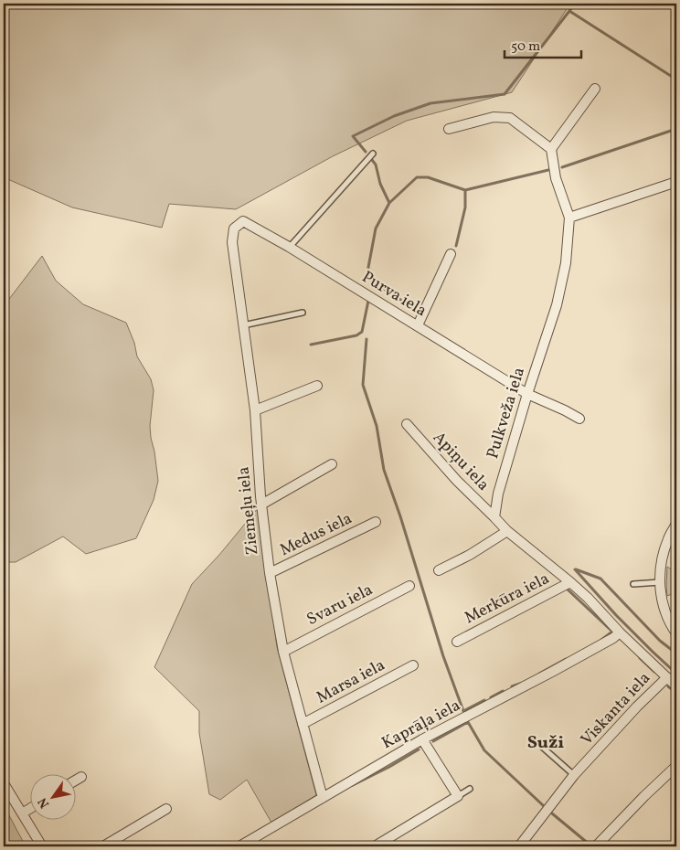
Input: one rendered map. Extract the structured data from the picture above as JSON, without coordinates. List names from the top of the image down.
{
  "streets": {
    "street": [
      "Purva iela",
      "Pulkveža iela",
      "Apiņu iela",
      "Ziemeļu iela",
      "Medus iela",
      "Merkūra iela",
      "Svaru iela",
      "Marsa iela",
      "Viskanta iela",
      "Kaprāļa iela"
    ]
  },
  "crossings": [
    ["Purva iela", "Pulkveža iela"],
    ["Purva iela", "Ziemeļu iela"],
    ["Pulkveža iela", "Apiņu iela"],
    ["Ziemeļu iela", "Medus iela"],
    ["Ziemeļu iela", "Svaru iela"],
    ["Ziemeļu iela", "Marsa iela"],
    ["Ziemeļu iela", "Kaprāļa iela"]
  ],
  "districts": ["Suži"],
  "scale_bar": "50 m",
  "north": "bottom left"
}
